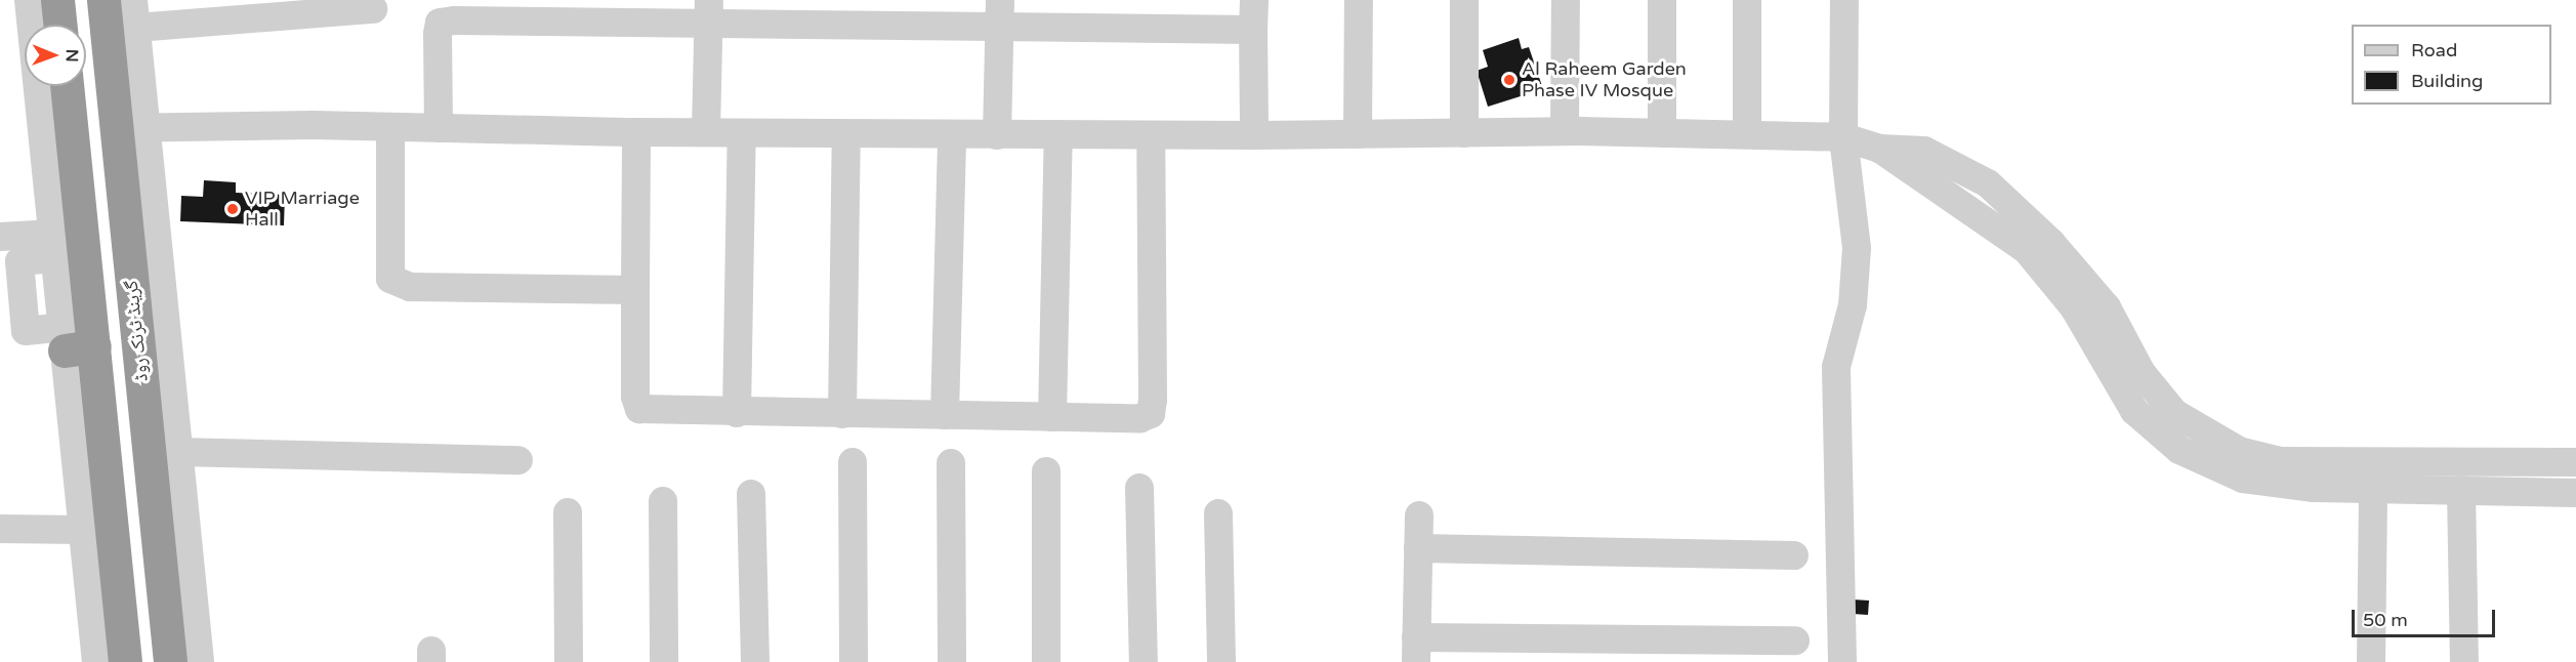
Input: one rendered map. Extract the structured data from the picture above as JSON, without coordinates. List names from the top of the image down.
{
  "streets": {
    "highway": ["گرینڈ ٹرنک روڈ"]
  },
  "places": ["Al Raheem Garden Phase IV Mosque", "VIP Marriage Hall"],
  "legend": ["Road", "Building"],
  "scale_bar": "50 m",
  "north": "right"
}
